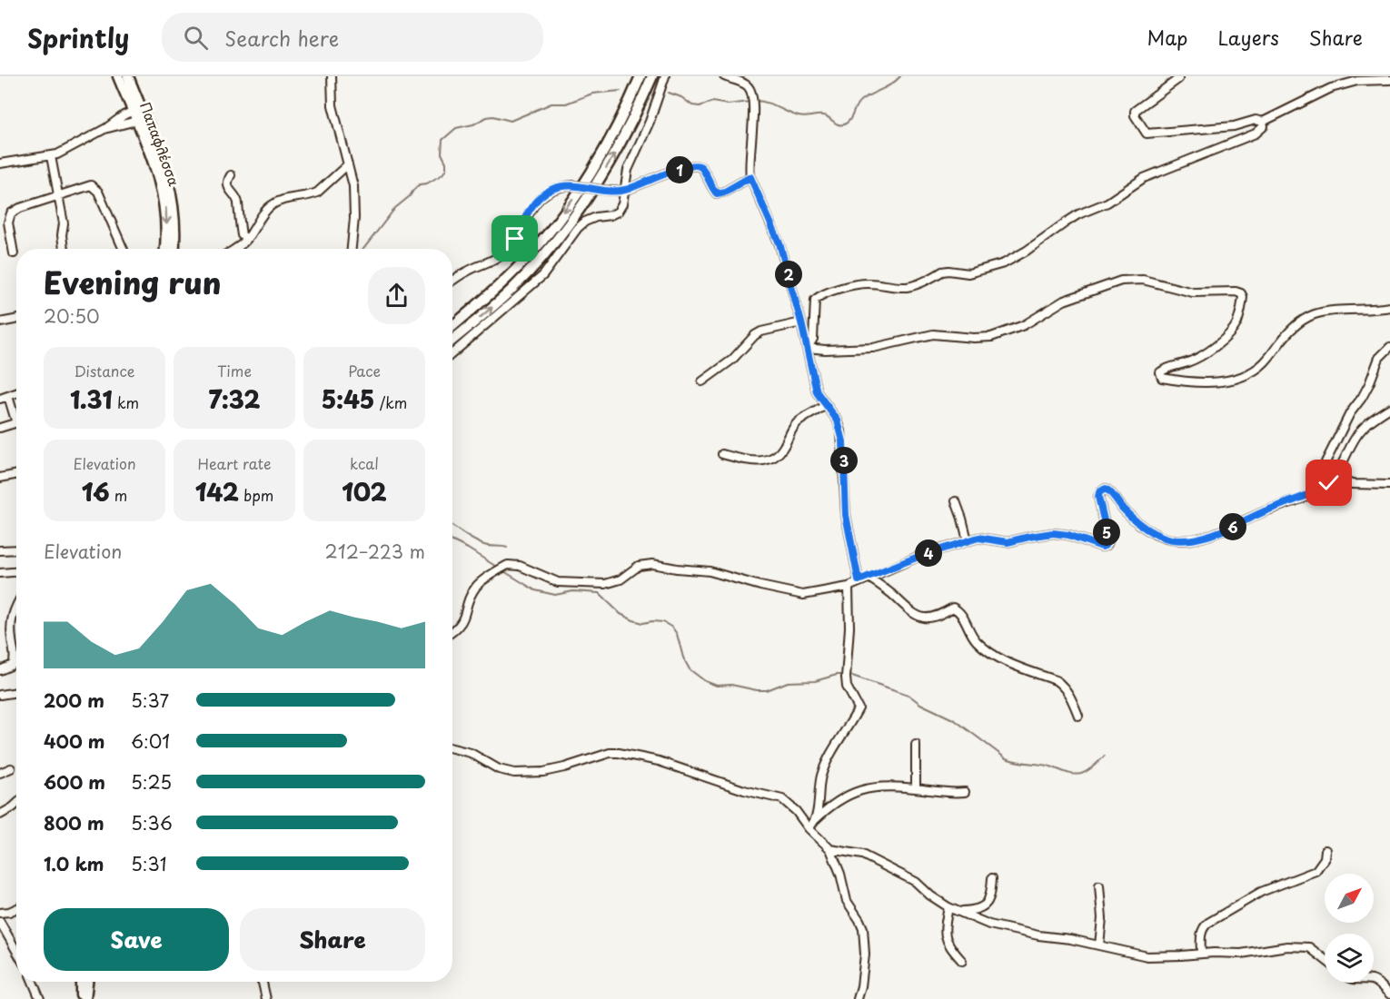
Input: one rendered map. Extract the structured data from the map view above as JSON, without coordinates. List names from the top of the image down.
{
  "streets": {
    "main road": ["Παπαφλέσσα"]
  },
  "north": "top right",
  "page": {
    "header": "Sprintly",
    "search": "Search here",
    "nav": ["Map", "Layers", "Share"],
    "pins": [
      "1",
      "2",
      "3",
      "6",
      "5",
      "4"
    ],
    "heading": ["Evening run", "20:50"],
    "stats": [
      ["Distance", "1.31 km"],
      ["Time", "7:32"],
      ["Pace", "5:45 /km"],
      ["Elevation", "16 m"],
      ["Heart rate", "142 bpm"],
      ["kcal", "102"]
    ],
    "chart": ["Elevation", "212–223 m"],
    "list": [
      {
        "name": "200 m",
        "note": "5:37"
      },
      {
        "name": "400 m",
        "note": "6:01"
      },
      {
        "name": "600 m",
        "note": "5:25"
      },
      {
        "name": "800 m",
        "note": "5:36"
      },
      {
        "name": "1.0 km",
        "note": "5:31"
      }
    ],
    "buttons": ["Save", "Share"]
  }
}
